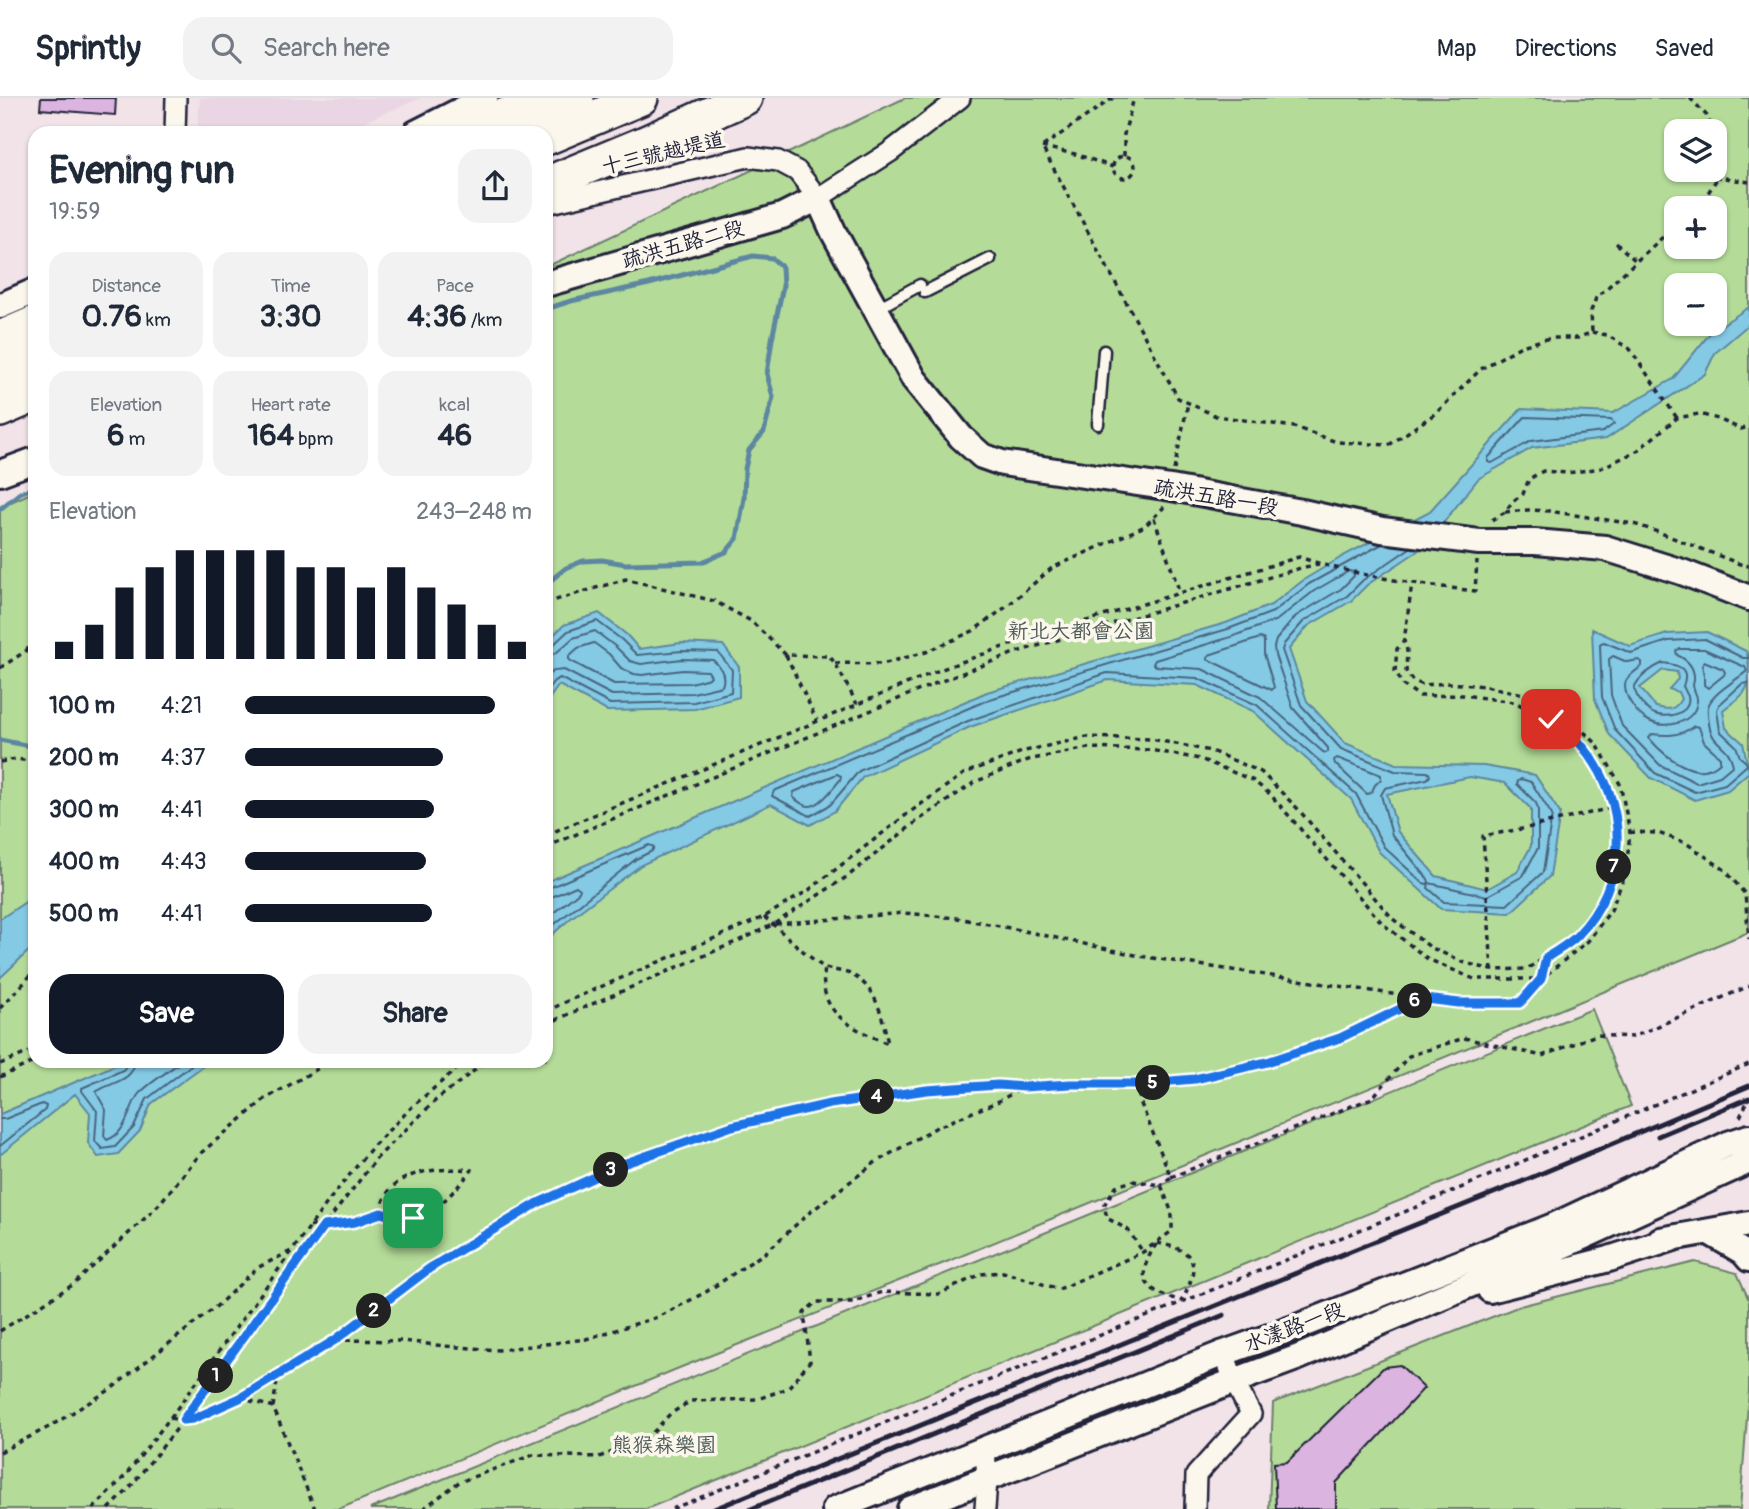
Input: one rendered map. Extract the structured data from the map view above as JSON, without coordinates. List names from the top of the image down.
{
  "streets": {
    "street": [
      "十三號越堤道",
      "疏洪五路二段",
      "疏洪五路一段",
      "水漾路一段"
    ]
  },
  "crossings": [
    ["十三號越堤道", "疏洪五路二段"],
    ["十三號越堤道", "疏洪五路一段"],
    ["疏洪五路二段", "疏洪五路一段"]
  ],
  "parks": ["新北大都會公園", "熊猴森樂園"],
  "page": {
    "header": "Sprintly",
    "search": "Search here",
    "nav": ["Map", "Directions", "Saved"],
    "map_buttons": ["+", "−"],
    "heading": ["Evening run", "19:59"],
    "stats": [
      ["Distance", "0.76 km"],
      ["Time", "3:30"],
      ["Pace", "4:36 /km"],
      ["Elevation", "6 m"],
      ["Heart rate", "164 bpm"],
      ["kcal", "46"]
    ],
    "chart": ["Elevation", "243–248 m"],
    "list": [
      {
        "name": "100 m",
        "note": "4:21"
      },
      {
        "name": "200 m",
        "note": "4:37"
      },
      {
        "name": "300 m",
        "note": "4:41"
      },
      {
        "name": "400 m",
        "note": "4:43"
      },
      {
        "name": "500 m",
        "note": "4:41"
      }
    ],
    "pins": [
      "7",
      "6",
      "5",
      "4",
      "3",
      "2",
      "1"
    ],
    "buttons": ["Save", "Share"]
  }
}
